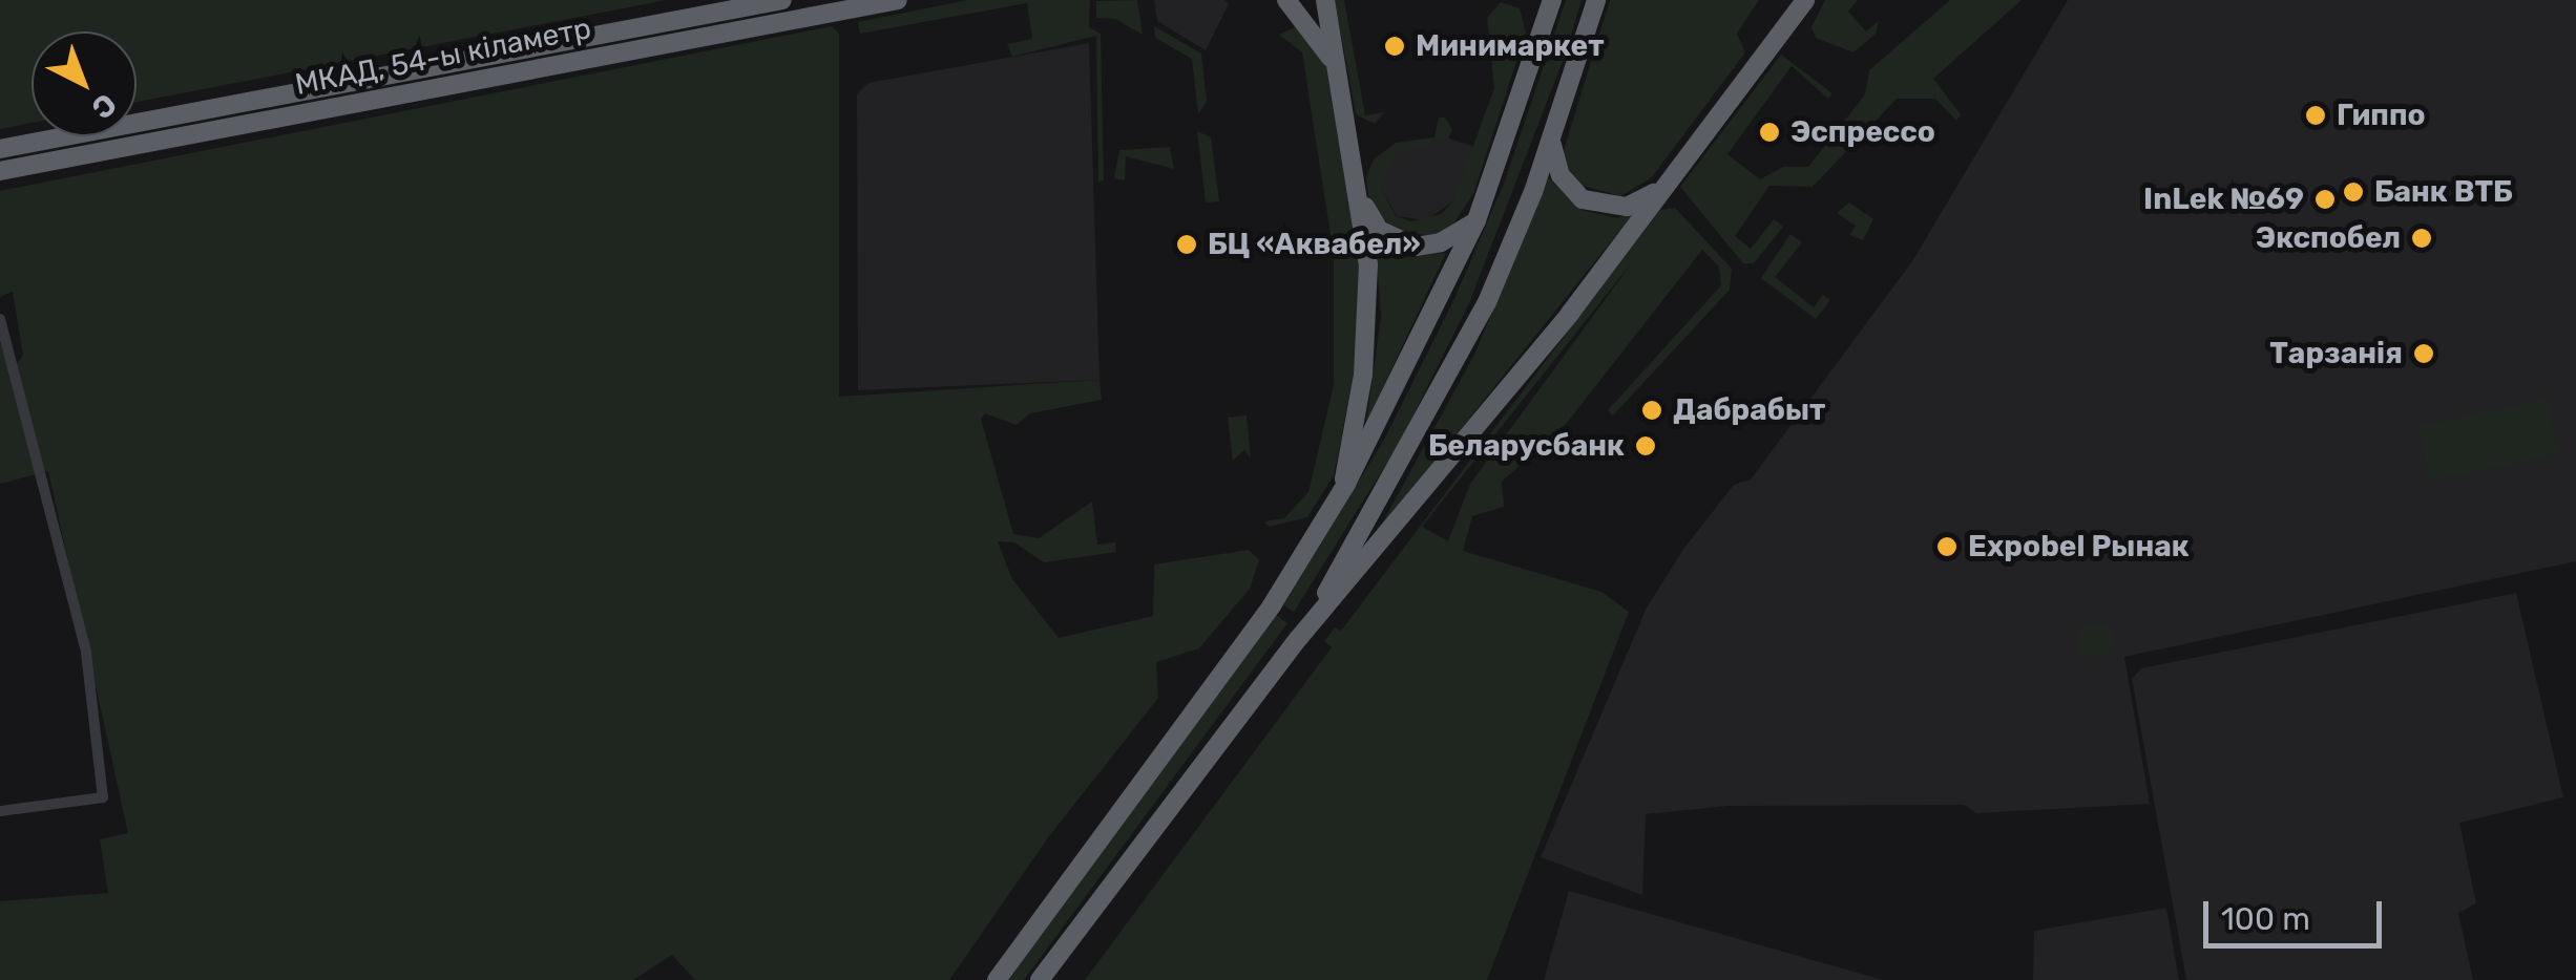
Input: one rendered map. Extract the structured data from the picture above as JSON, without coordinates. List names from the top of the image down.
{
  "streets": {
    "highway": ["МКАД, 54-ы кіламетр"]
  },
  "places": [
    "Минимаркет",
    "Гиппо",
    "Эспрессо",
    "Банк ВТБ",
    "InLek №69",
    "Экспобел",
    "БЦ «Аквабел»",
    "Тарзанія",
    "Дабрабыт",
    "Беларусбанк",
    "Expobel Рынак"
  ],
  "scale_bar": "100 m",
  "north": "bottom right"
}
